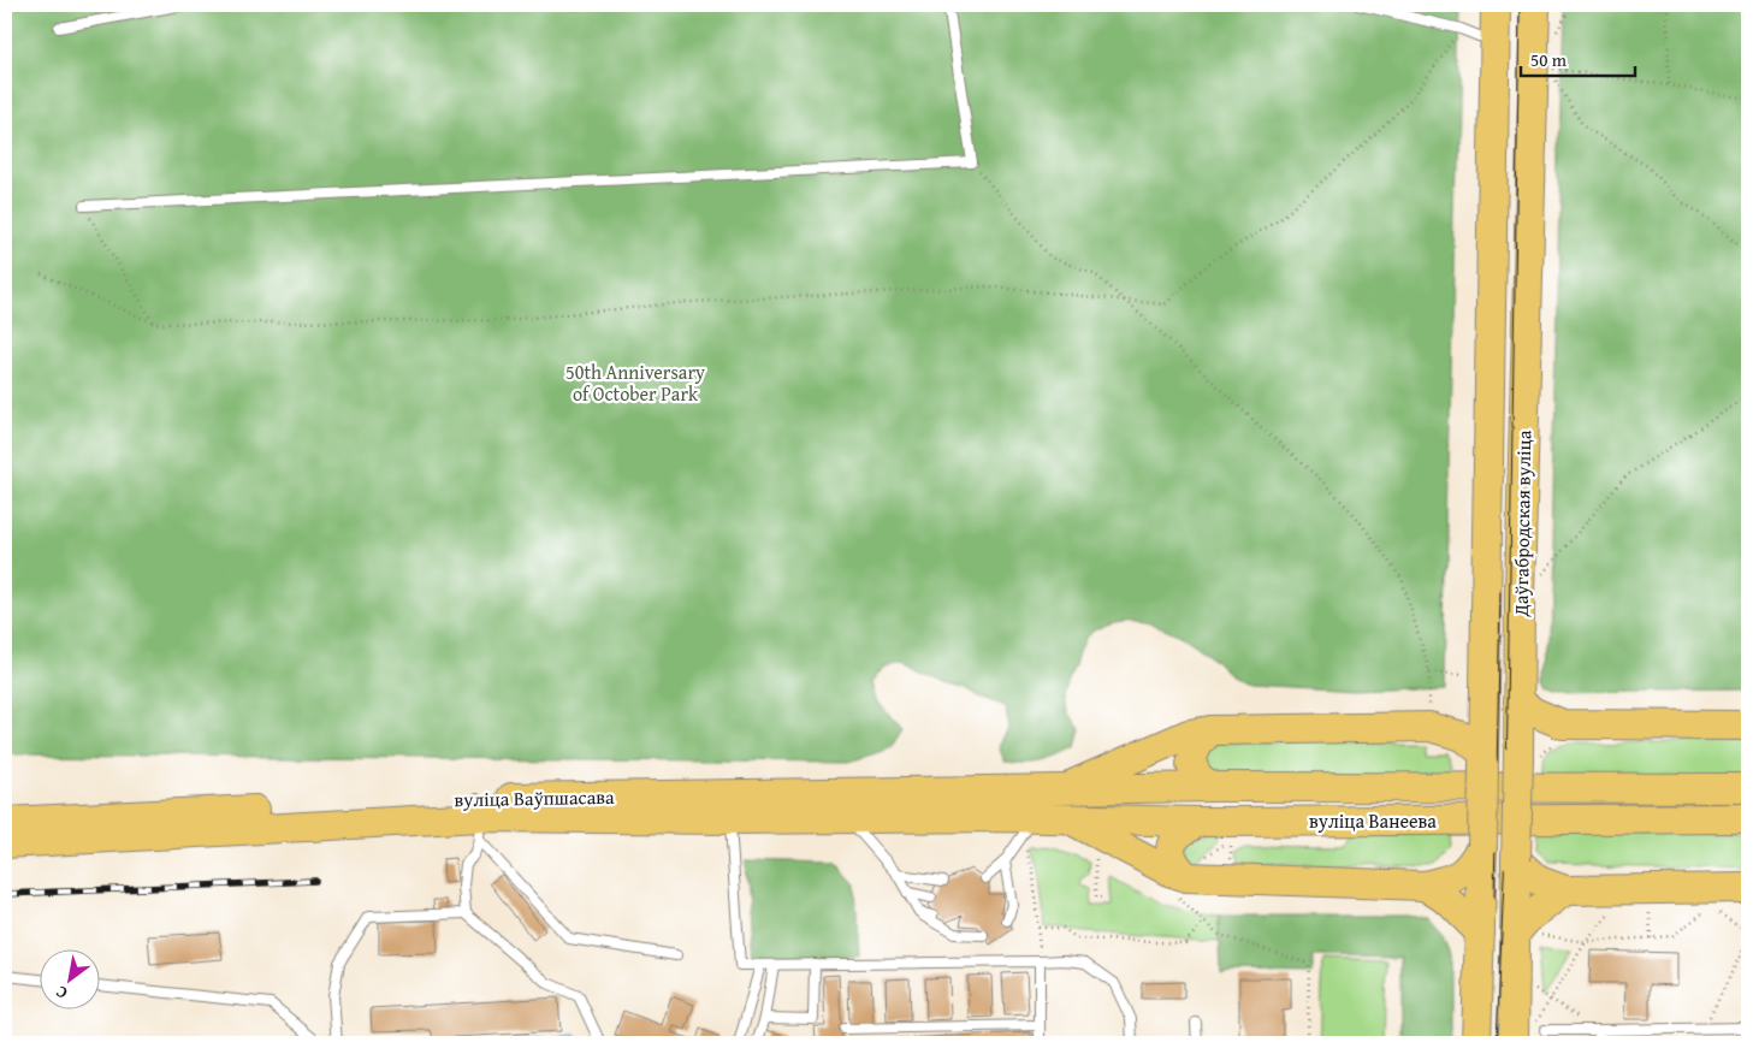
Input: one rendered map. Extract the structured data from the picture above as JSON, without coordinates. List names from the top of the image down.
{
  "streets": {
    "main road": ["Даўгабродская вуліца", "вуліца Ваўпшасава", "вуліца Ванеева"]
  },
  "crossings": [
    ["вуліца Ваўпшасава", "вуліца Ванеева"]
  ],
  "parks": ["50th Anniversary of October Park"],
  "scale_bar": "50 m",
  "north": "bottom left"
}
